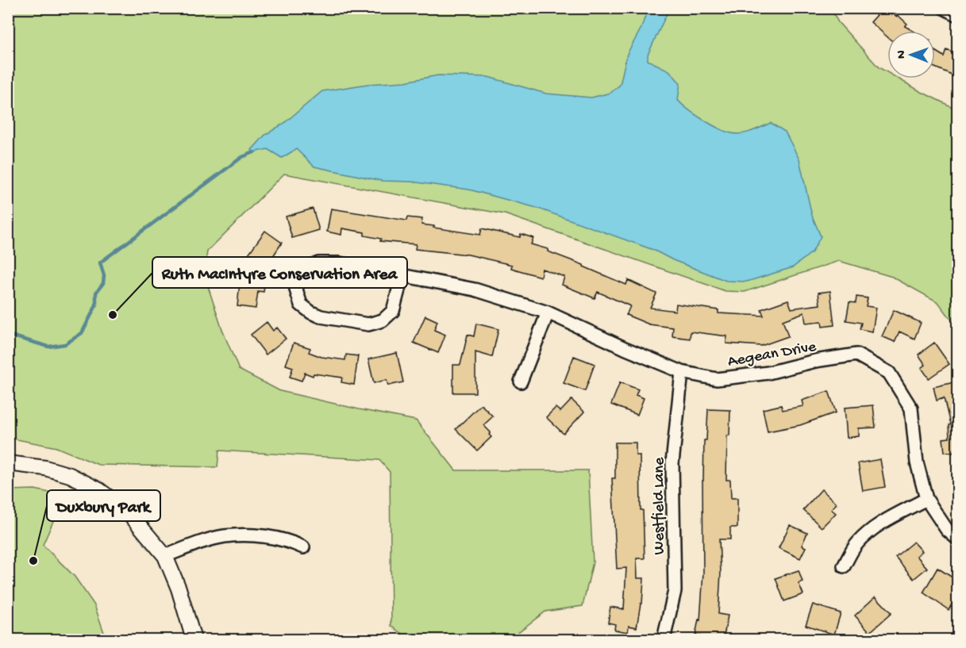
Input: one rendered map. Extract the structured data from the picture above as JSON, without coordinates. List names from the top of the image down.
{
  "streets": {
    "street": ["Aegean Drive", "Westfield Lane"]
  },
  "crossings": [
    ["Aegean Drive", "Westfield Lane"]
  ],
  "places": ["Ruth MacIntyre Conservation Area", "Duxbury Park"],
  "north": "left"
}
